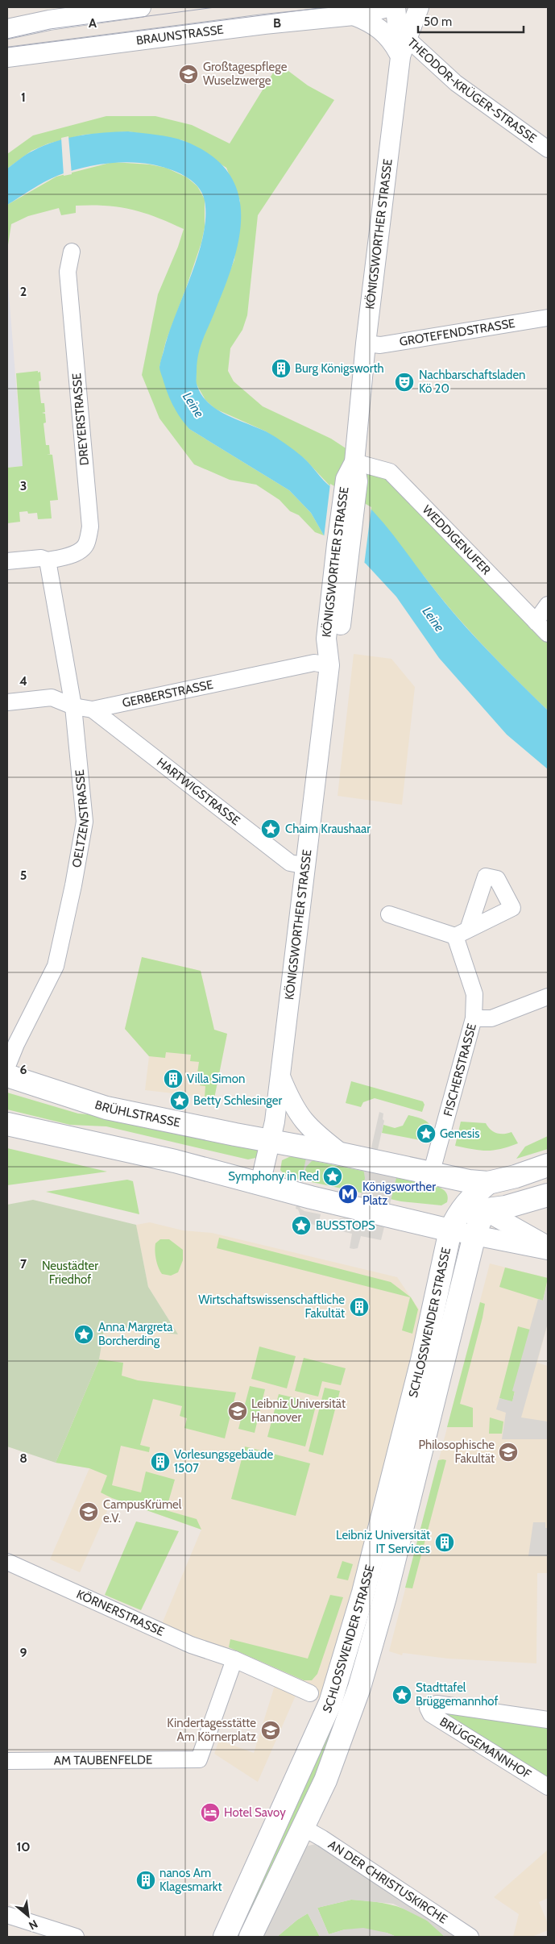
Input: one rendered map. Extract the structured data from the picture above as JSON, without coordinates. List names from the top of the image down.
{
  "streets": {
    "main road": ["BRÜHLSTRASSE", "SCHLOSSWENDER STRASSE"],
    "street": [
      "BRAUNSTRASSE",
      "THEODOR-KRÜGER-STRASSE",
      "KÖNIGSWORTHER STRASSE",
      "GROTEFENDSTRASSE",
      "DREYERSTRASSE",
      "WEDDIGENUFER",
      "GERBERSTRASSE",
      "HARTWIGSTRASSE",
      "OELTZENSTRASSE",
      "FISCHERSTRASSE",
      "KÖRNERSTRASSE",
      "BRÜGGEMANNHOF",
      "AM TAUBENFELDE",
      "AN DER CHRISTUSKIRCHE"
    ]
  },
  "crossings": [
    ["BRAUNSTRASSE", "KÖNIGSWORTHER STRASSE"],
    ["THEODOR-KRÜGER-STRASSE", "KÖNIGSWORTHER STRASSE"],
    ["KÖNIGSWORTHER STRASSE", "GROTEFENDSTRASSE"],
    ["KÖNIGSWORTHER STRASSE", "WEDDIGENUFER"],
    ["KÖNIGSWORTHER STRASSE", "GERBERSTRASSE"],
    ["KÖNIGSWORTHER STRASSE", "HARTWIGSTRASSE"],
    ["KÖNIGSWORTHER STRASSE", "BRÜHLSTRASSE"],
    ["DREYERSTRASSE", "OELTZENSTRASSE"],
    ["GERBERSTRASSE", "HARTWIGSTRASSE"],
    ["GERBERSTRASSE", "OELTZENSTRASSE"],
    ["SCHLOSSWENDER STRASSE", "AN DER CHRISTUSKIRCHE"],
    ["KÖRNERSTRASSE", "AM TAUBENFELDE"]
  ],
  "water": ["Leine"],
  "parks": ["Neustädter Friedhof"],
  "places": {
    "school or university": [
      "Großtagespflege Wuselzwerge",
      "Leibniz Universität Hannover",
      "Philosophische Fakultät",
      "CampusKrümel e.V.",
      "Kindertagesstätte Am Körnerplatz"
    ],
    "building": [
      "Burg Königsworth",
      "Villa Simon",
      "Wirtschaftswissenschaftliche Fakultät",
      "Vorlesungsgebäude 1507",
      "Leibniz Universität IT Services",
      "nanos Am Klagesmarkt"
    ],
    "theatre": ["Nachbarschaftsladen Kö 20"],
    "place": [
      "Chaim Kraushaar",
      "Betty Schlesinger",
      "Genesis",
      "Symphony in Red",
      "BUSSTOPS",
      "Anna Margreta Borcherding",
      "Stadttafel Brüggemannhof"
    ],
    "metro station": ["Königsworther Platz"],
    "hotel": ["Hotel Savoy"]
  },
  "scale_bar": "50 m",
  "north": "bottom right",
  "grid": {
    "columns": ["A", "B"],
    "rows": [
      "1",
      "2",
      "3",
      "4",
      "5",
      "6",
      "7",
      "8",
      "9",
      "10"
    ]
  }
}
